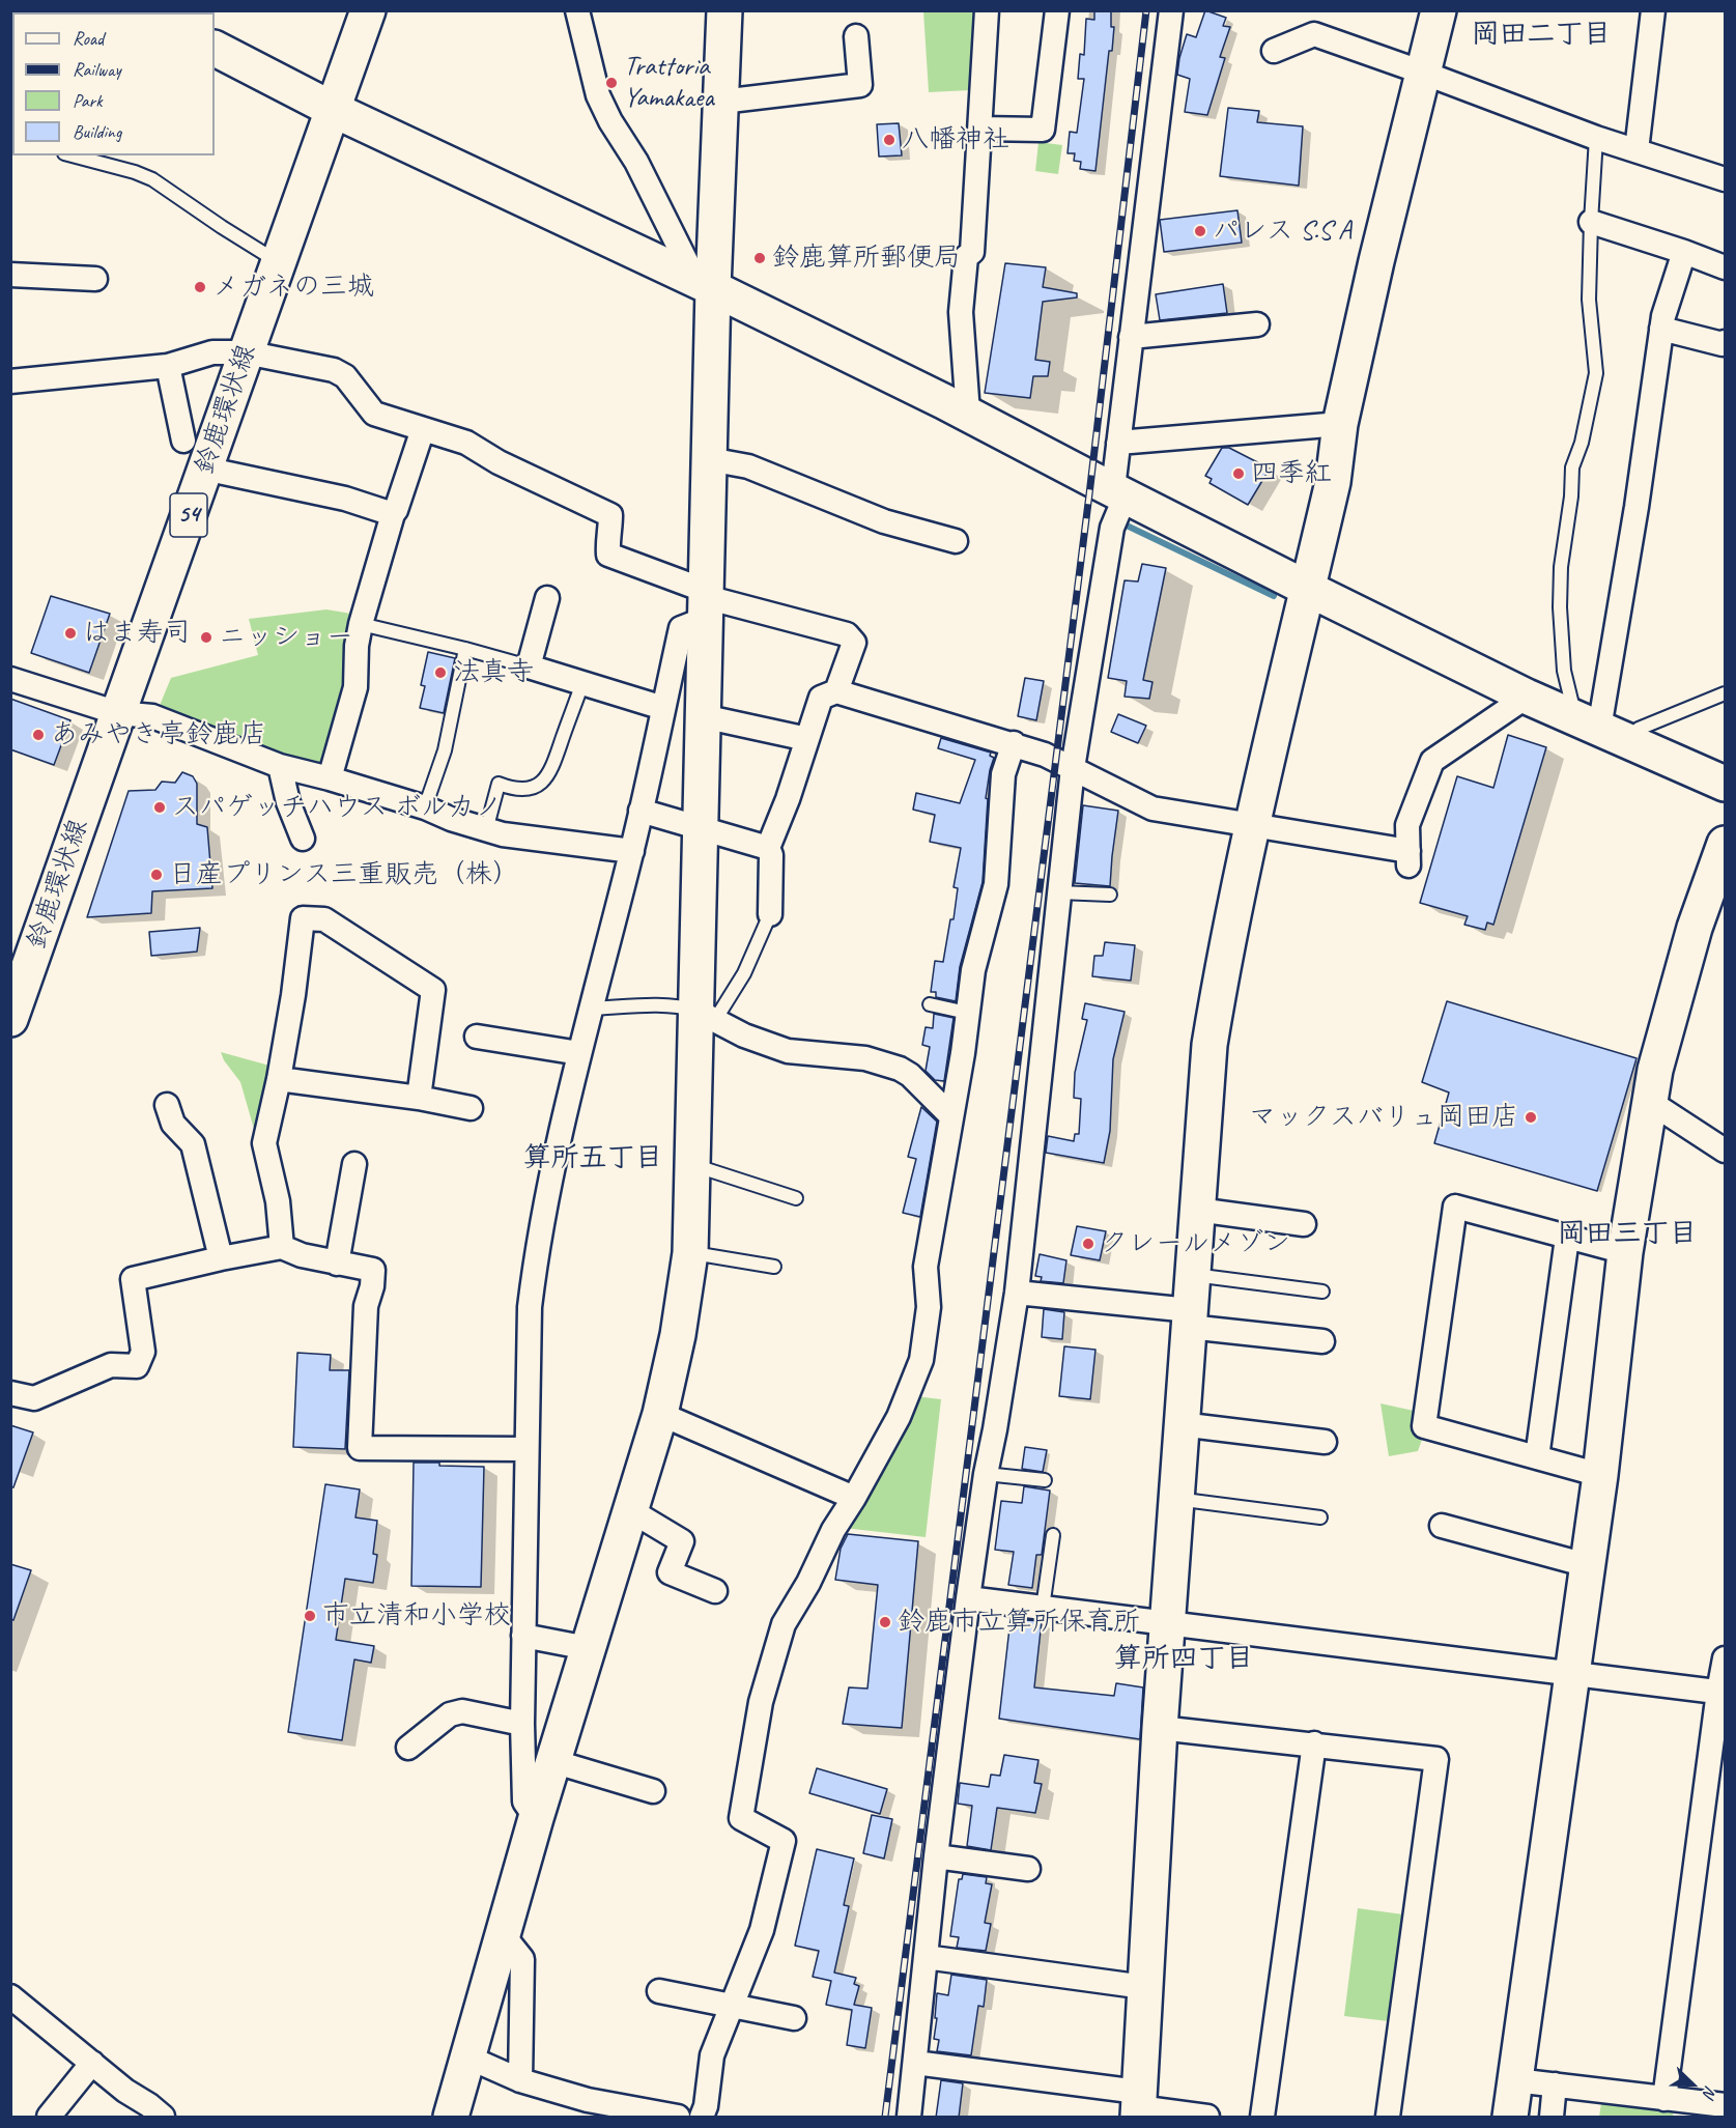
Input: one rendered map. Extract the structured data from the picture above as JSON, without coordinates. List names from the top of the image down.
{
  "streets": {
    "street": ["鈴鹿環状線", "54"]
  },
  "districts": [
    "岡田二丁目",
    "算所五丁目",
    "岡田三丁目",
    "算所四丁目"
  ],
  "places": [
    "Trattoria Yamakaea",
    "八幡神社",
    "パレス S.S A",
    "鈴鹿算所郵便局",
    "メガネの三城",
    "四季紅",
    "はま寿司",
    "ニッショー",
    "法真寺",
    "あみやき亭鈴鹿店",
    "スパゲッチハウス ボルカノ",
    "日産プリンス三重販売（株）",
    "マックスバリュ岡田店",
    "クレールメゾン",
    "市立清和小学校",
    "鈴鹿市立算所保育所"
  ],
  "legend": [
    "Road",
    "Railway",
    "Park",
    "Building"
  ],
  "north": "bottom right"
}
